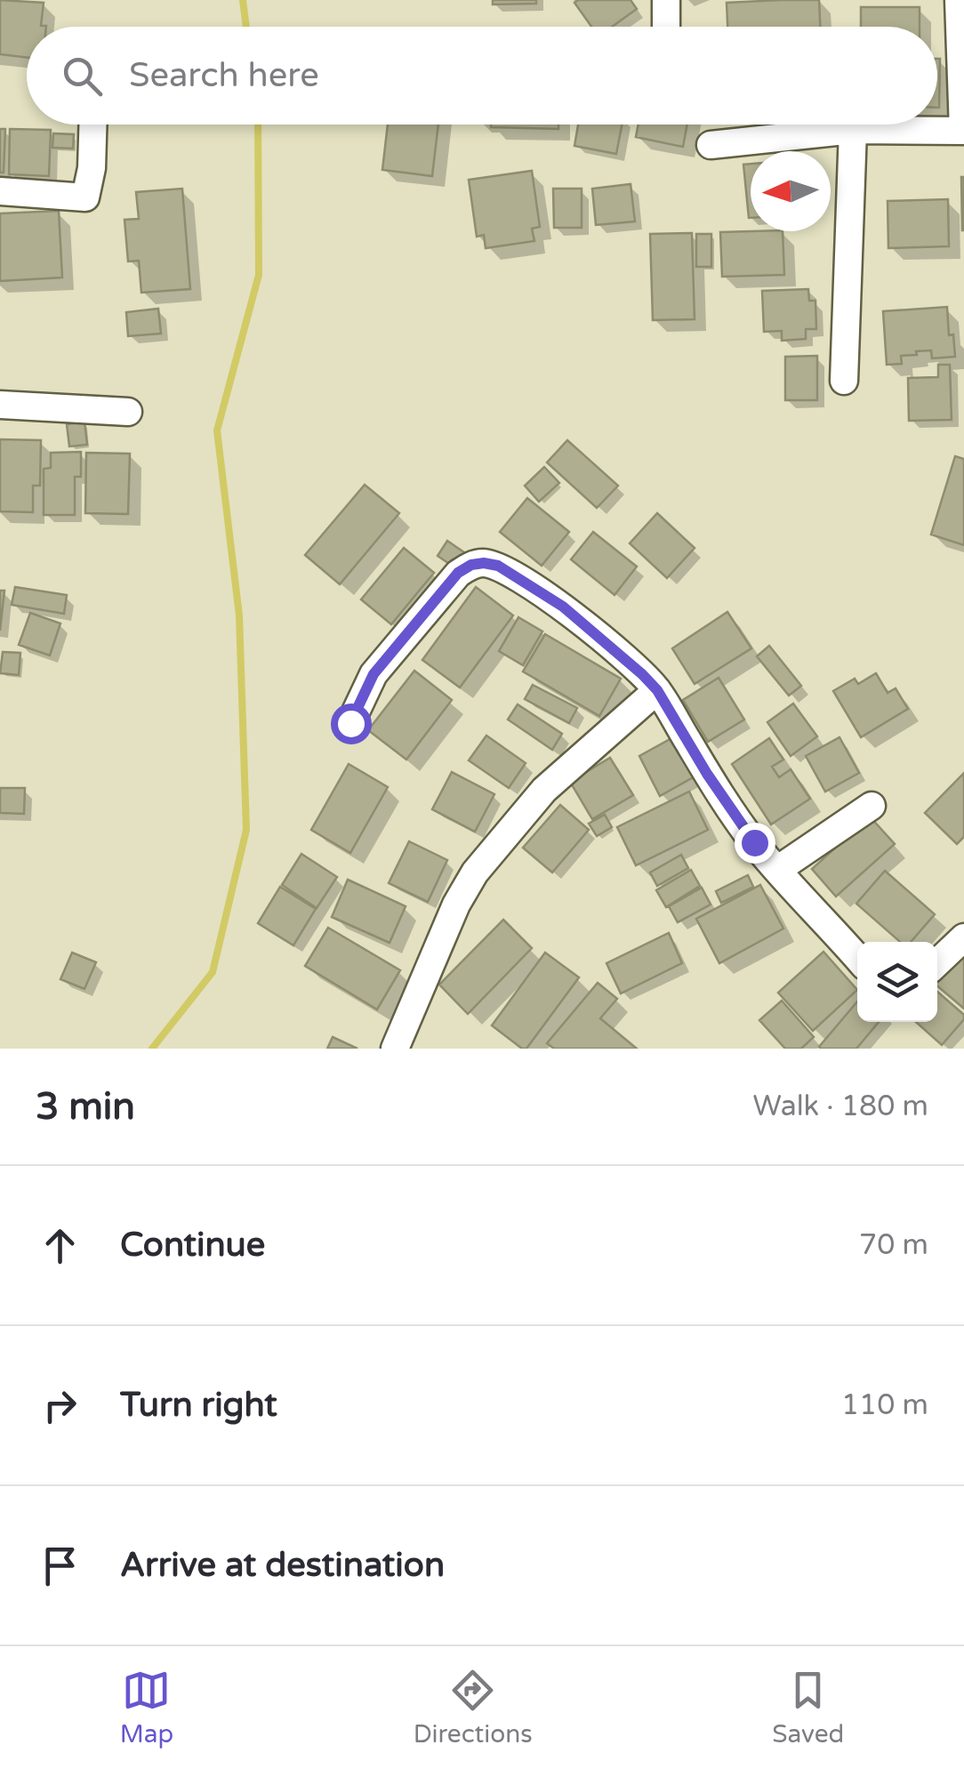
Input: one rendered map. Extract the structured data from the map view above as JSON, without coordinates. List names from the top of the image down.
{
  "north": "left",
  "page": {
    "search": "Search here",
    "heading": ["3 min", "Walk · 180 m"],
    "list": [
      ["Continue", "70 m"],
      ["Turn right", "110 m"],
      "Arrive at destination"
    ],
    "nav": ["Map", "Directions", "Saved"]
  }
}
